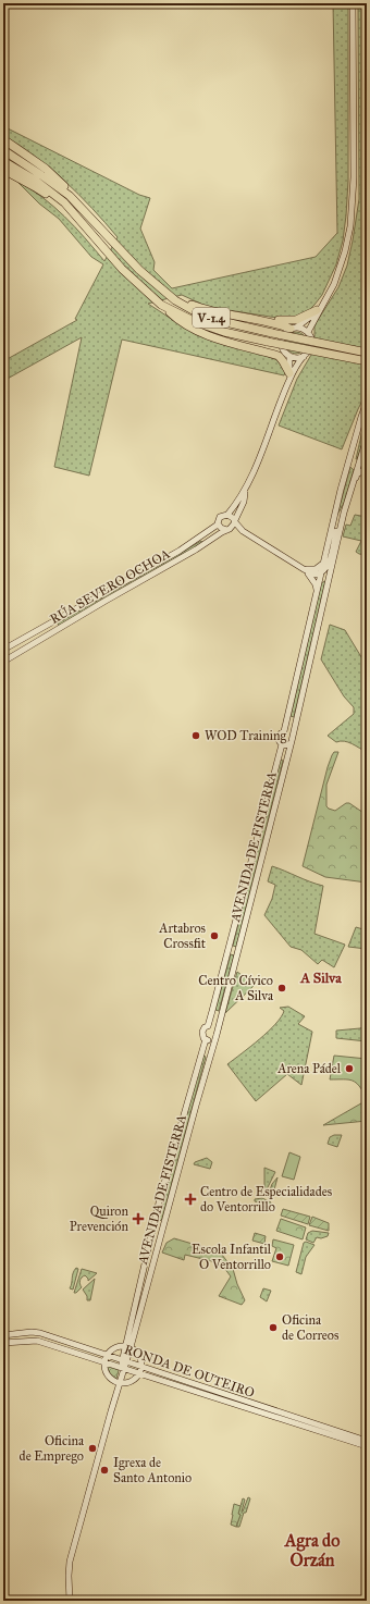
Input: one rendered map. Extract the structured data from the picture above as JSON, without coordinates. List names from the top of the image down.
{
  "streets": {
    "highway": ["V-1.4"],
    "main road": ["RÚA SEVERO OCHOA", "AVENIDA DE FISTERRA", "RONDA DE OUTEIRO"]
  },
  "crossings": [
    ["AVENIDA DE FISTERRA", "RONDA DE OUTEIRO"]
  ],
  "districts": ["A Silva", "Agra do Orzán"],
  "places": {
    "other": [
      "WOD Training",
      "Artabros Crossfit",
      "Centro Cívico A Silva",
      "Arena Pádel",
      "Escola Infantil O Ventorrillo",
      "Oficina de Correos",
      "Oficina de Emprego",
      "Igrexa de Santo Antonio"
    ],
    "health": ["Centro de Especialidades do Ventorrillo", "Quiron Prevención"]
  }
}
